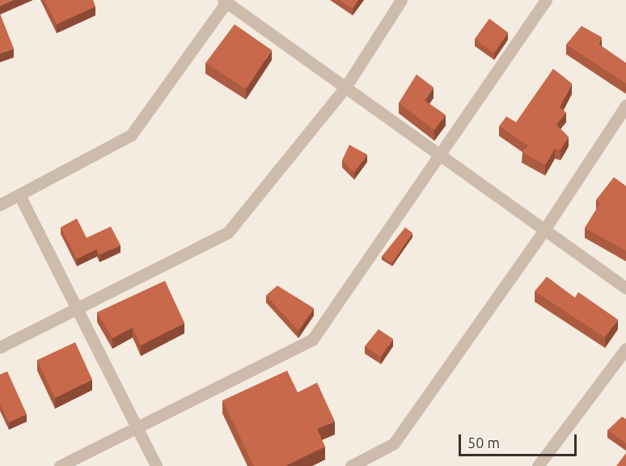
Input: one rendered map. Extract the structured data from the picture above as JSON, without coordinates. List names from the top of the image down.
{
  "scale_bar": "50 m"
}
